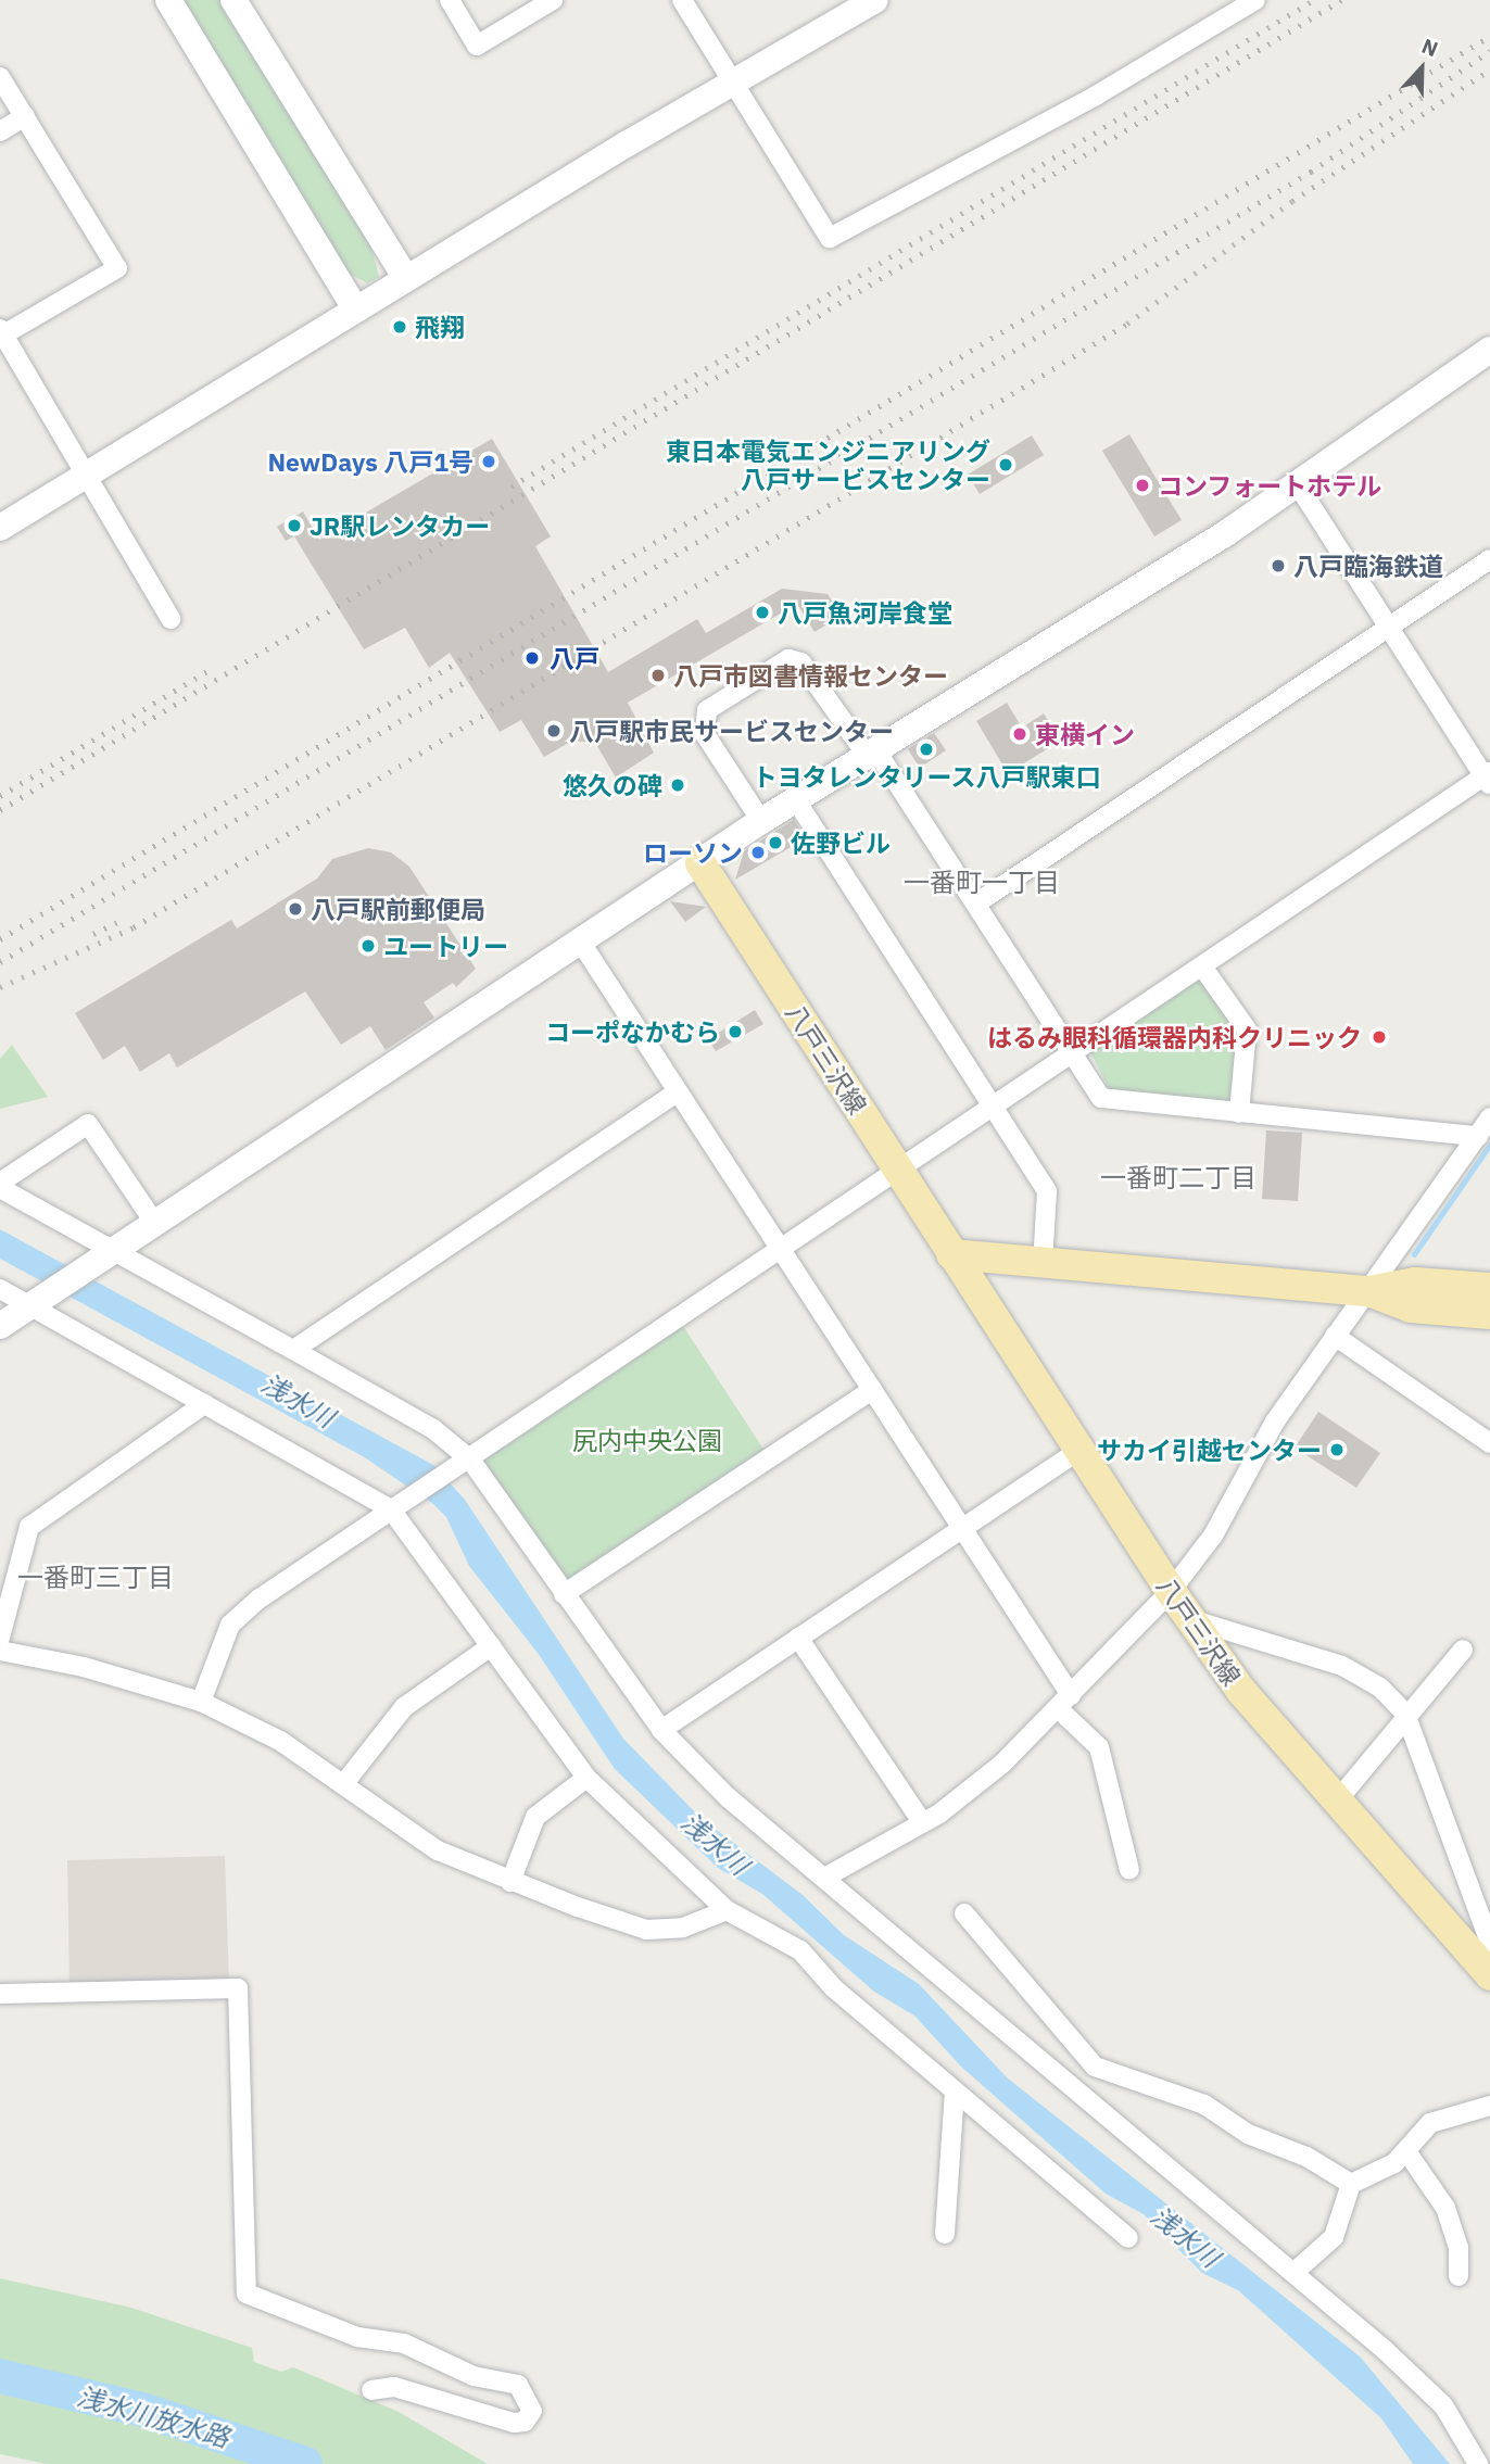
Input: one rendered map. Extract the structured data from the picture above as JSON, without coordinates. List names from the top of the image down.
{
  "streets": {
    "main road": ["八戸三沢線"]
  },
  "districts": ["一番町一丁目", "一番町二丁目", "一番町三丁目"],
  "water": ["浅水川", "浅水川放水路"],
  "parks": ["尻内中央公園"],
  "places": [
    "飛翔",
    "NewDays 八戸1号",
    "東日本電気エンジニアリング 八戸サービスセンター",
    "コンフォートホテル",
    "JR駅レンタカー",
    "八戸臨海鉄道",
    "八戸魚河岸食堂",
    "八戸",
    "八戸市図書情報センター",
    "八戸駅市民サービスセンター",
    "東横イン",
    "トヨタレンタリース八戸駅東口",
    "悠久の碑",
    "佐野ビル",
    "ローソン",
    "八戸駅前郵便局",
    "ユートリー",
    "コーポなかむら",
    "はるみ眼科循環器内科クリニック",
    "サカイ引越センター"
  ],
  "north": "top"
}
